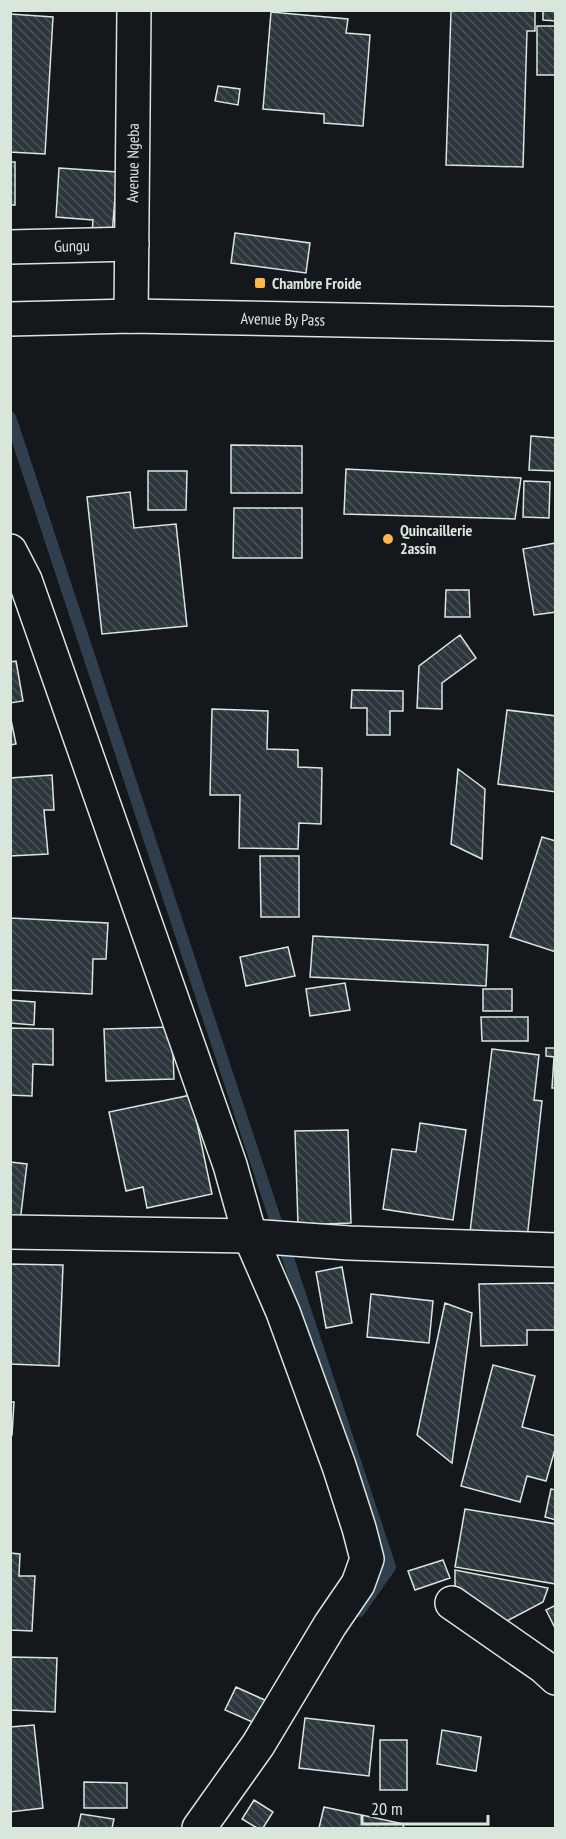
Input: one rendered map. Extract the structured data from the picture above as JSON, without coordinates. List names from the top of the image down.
{
  "streets": {
    "main road": ["Avenue Ngeba", "Gungu", "Avenue By Pass"]
  },
  "crossings": [
    ["Avenue Ngeba", "Gungu"],
    ["Avenue Ngeba", "Avenue By Pass"]
  ],
  "places": {
    "transit": ["Chambre Froide"],
    "other": ["Quincaillerie 2assin"]
  },
  "scale_bar": "20 m"
}
